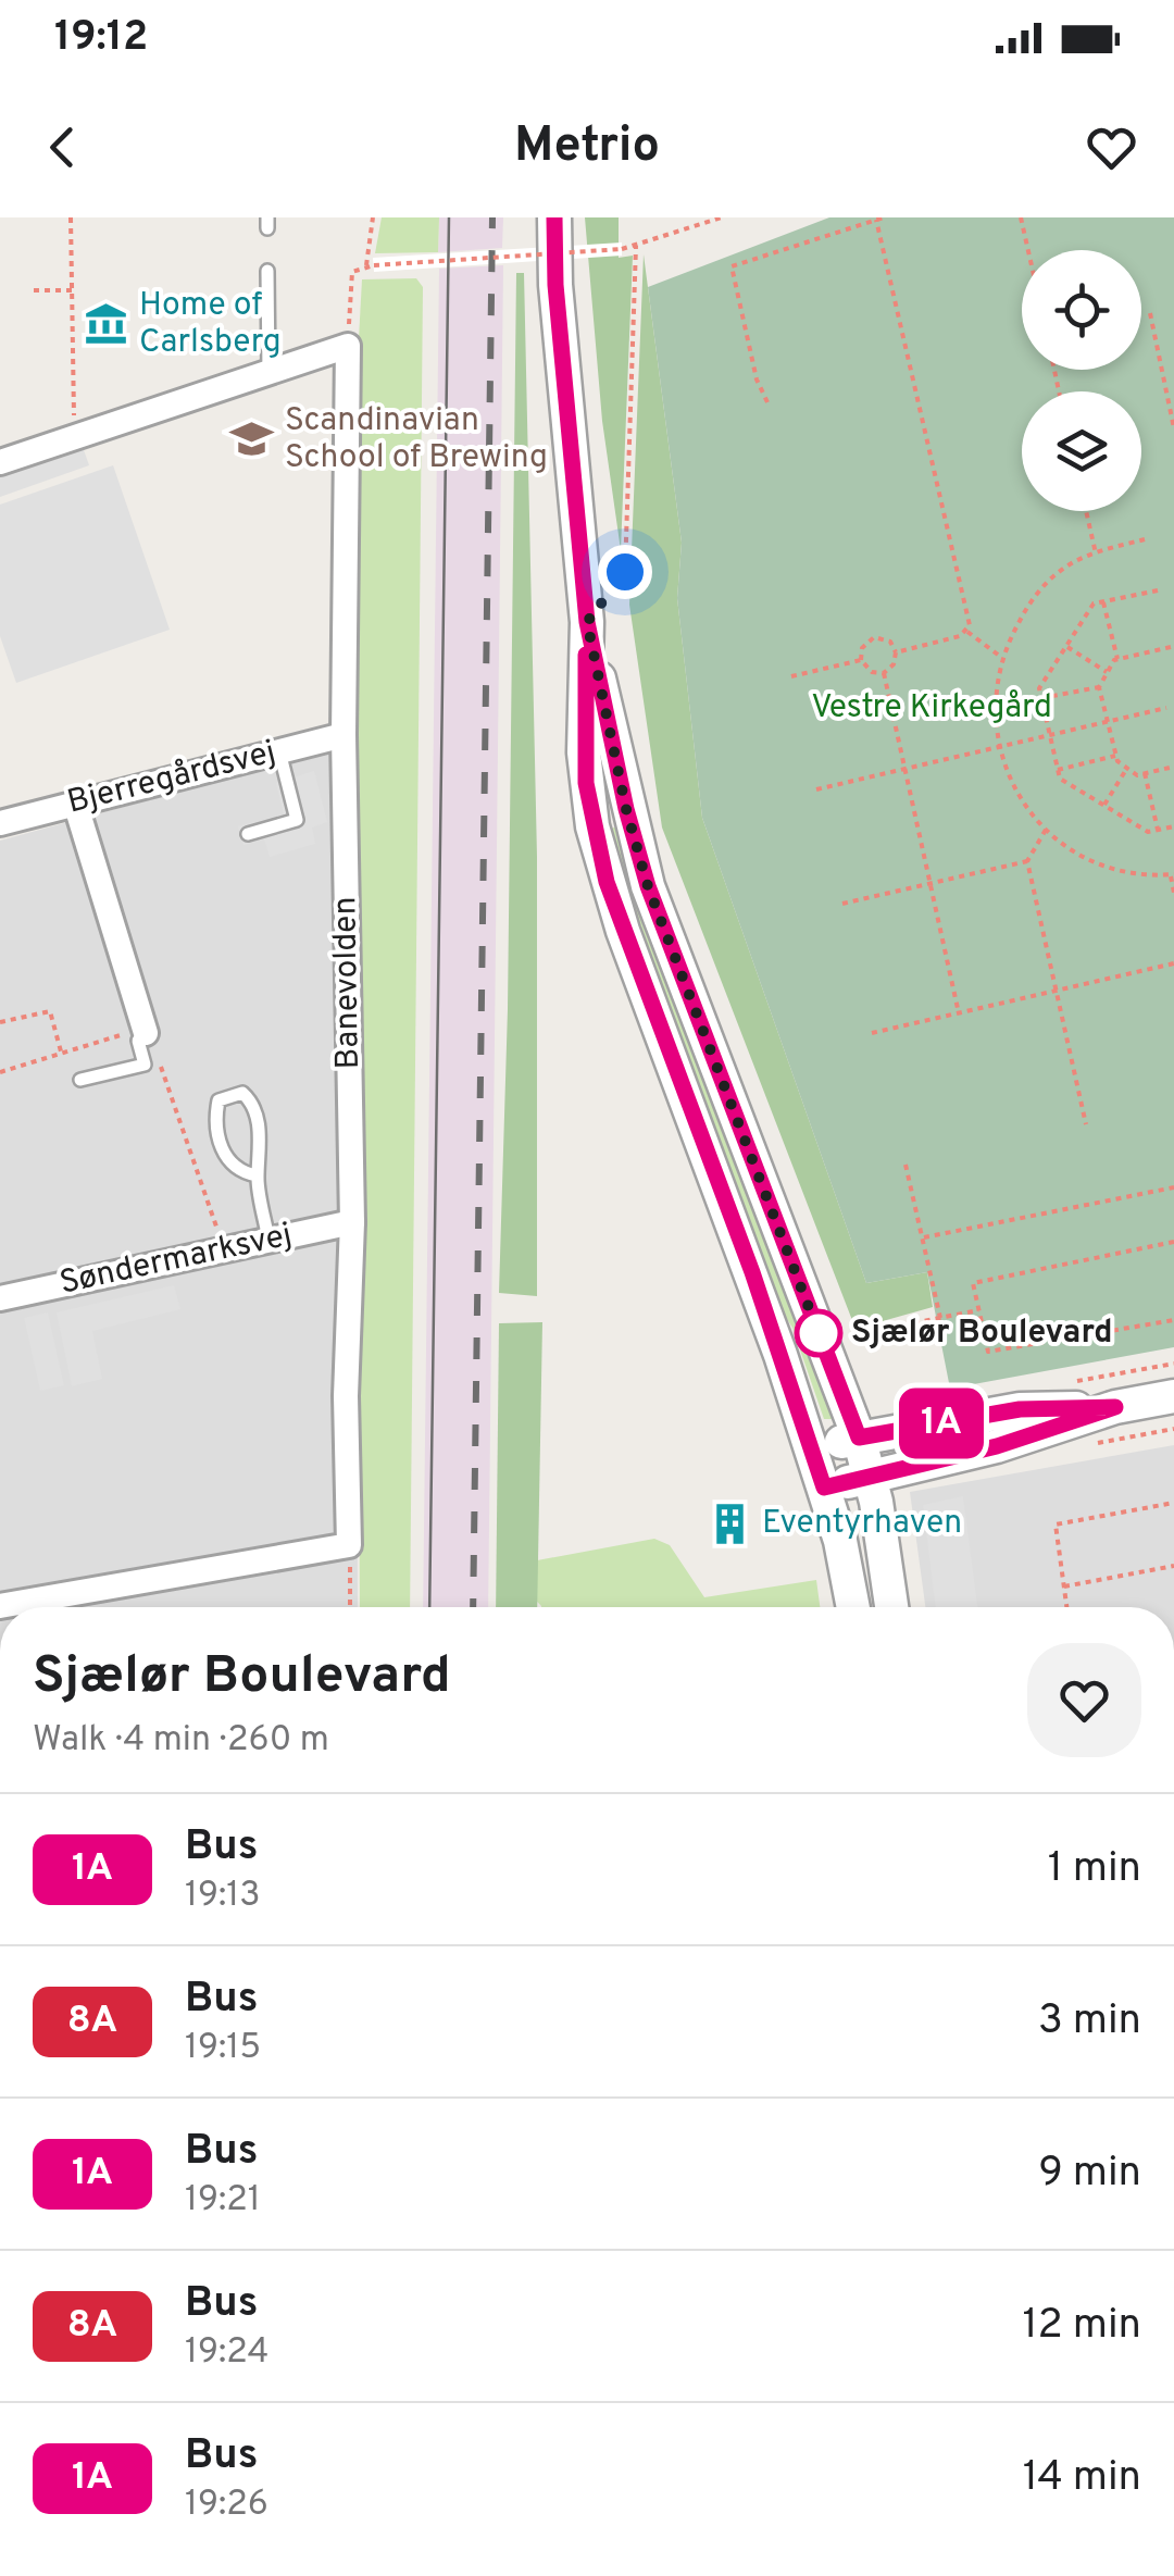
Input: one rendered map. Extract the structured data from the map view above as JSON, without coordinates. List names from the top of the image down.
{
  "streets": {
    "street": ["Bjerregårdsvej", "Banevolden", "Søndermarksvej"]
  },
  "crossings": [
    ["Bjerregårdsvej", "Banevolden"],
    ["Banevolden", "Søndermarksvej"]
  ],
  "parks": ["Vestre Kirkegård"],
  "places": {
    "museum": ["Home of Carlsberg"],
    "school or university": ["Scandinavian School of Brewing"],
    "other": ["Sjælør Boulevard"],
    "building": ["Eventyrhaven"]
  },
  "lines": ["bus line 1A"],
  "page": {
    "status": "19:12",
    "header": "Metrio",
    "on_map": "1A",
    "heading": ["Sjælør Boulevard", "Walk · 4 min · 260 m"],
    "list": [
      {
        "mark": "1A",
        "name": "Bus",
        "note": "19:13",
        "value": "1 min"
      },
      {
        "mark": "8A",
        "name": "Bus",
        "note": "19:15",
        "value": "3 min"
      },
      {
        "mark": "1A",
        "name": "Bus",
        "note": "19:21",
        "value": "9 min"
      },
      {
        "mark": "8A",
        "name": "Bus",
        "note": "19:24",
        "value": "12 min"
      },
      {
        "mark": "1A",
        "name": "Bus",
        "note": "19:26",
        "value": "14 min"
      }
    ]
  }
}
